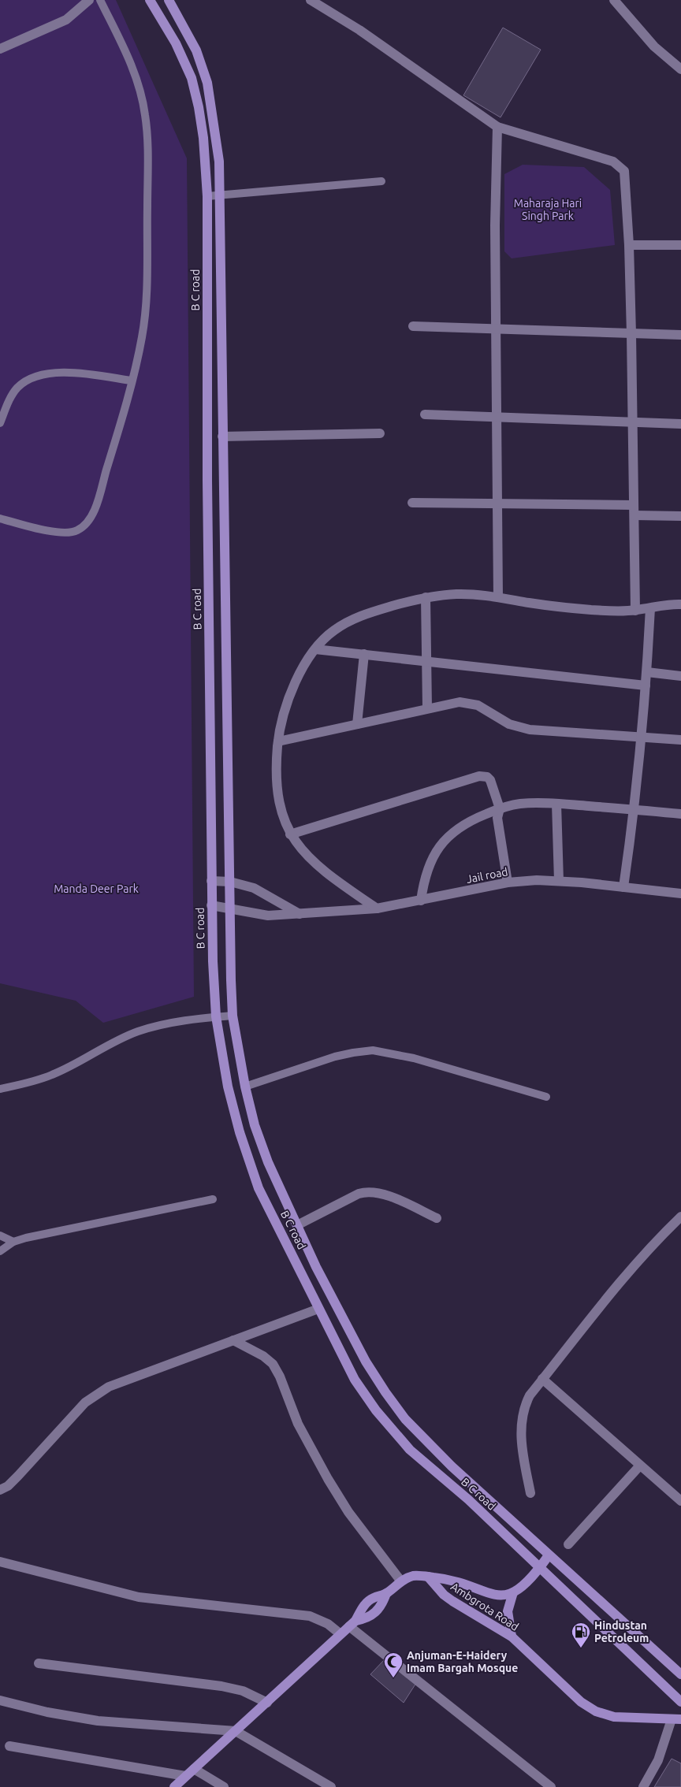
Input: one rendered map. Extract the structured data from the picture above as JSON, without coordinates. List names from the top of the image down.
{
  "streets": {
    "main road": ["B C road", "Ambgrota Road"],
    "street": ["Jail road"]
  },
  "crossings": [
    ["B C road", "Jail road"]
  ],
  "parks": ["Maharaja Hari Singh Park", "Manda Deer Park"],
  "places": {
    "fuel station": ["Hindustan Petroleum"],
    "mosque": ["Anjuman-E-Haidery Imam Bargah Mosque"]
  }
}
